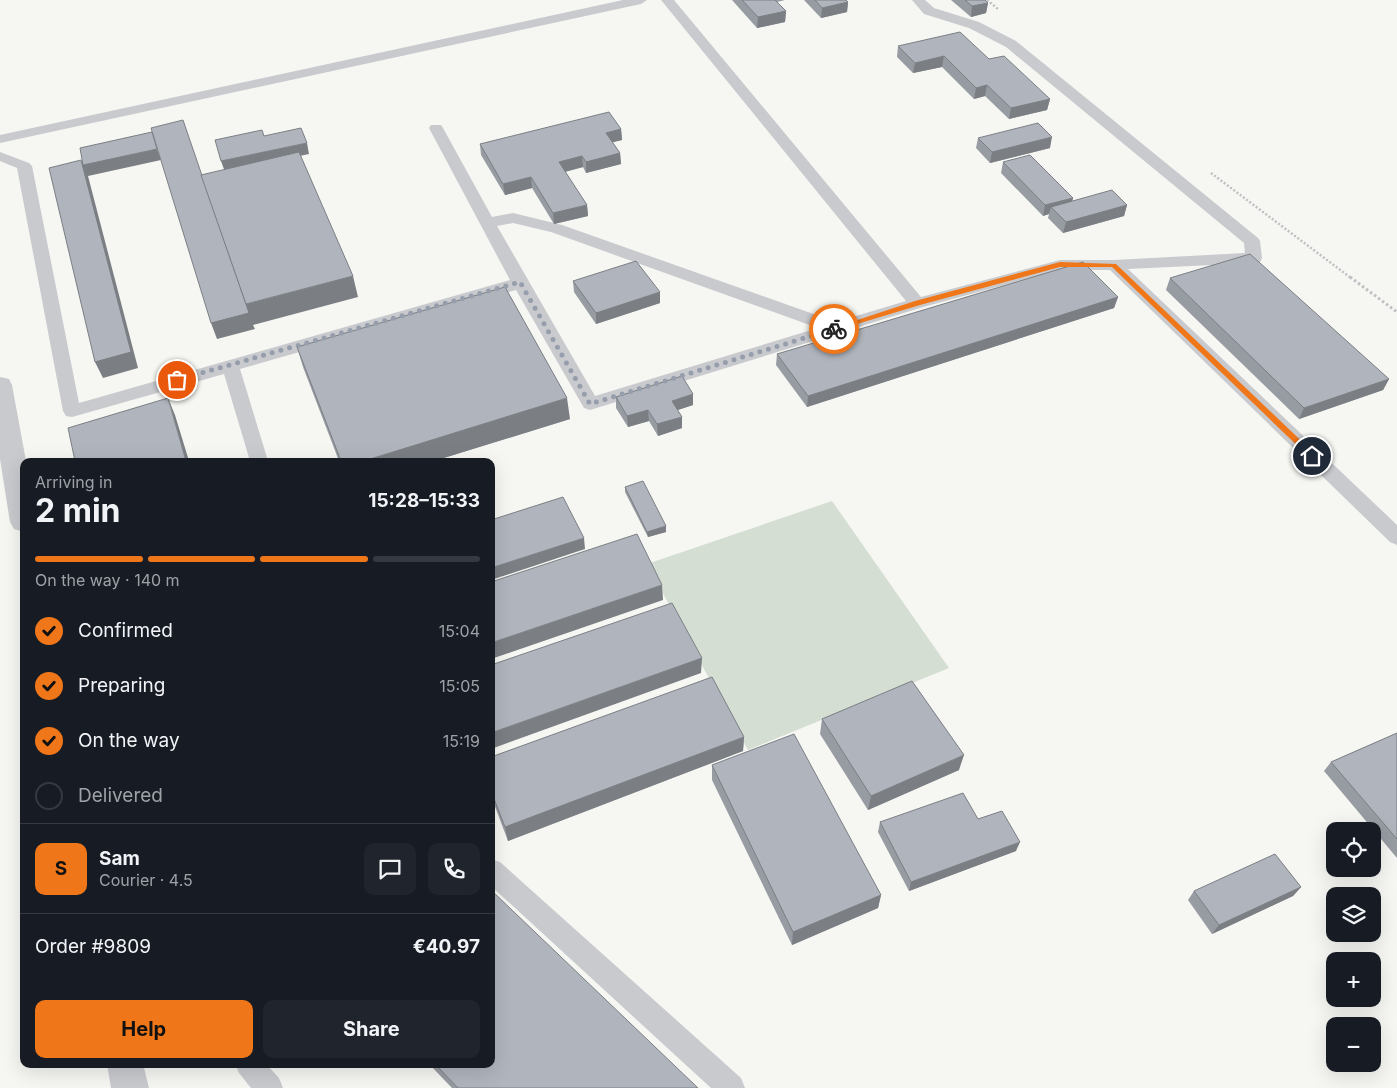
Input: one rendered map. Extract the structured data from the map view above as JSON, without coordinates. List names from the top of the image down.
{
  "page": {
    "heading": ["2 min", "Arriving in", "15:28–15:33"],
    "panel": [
      "Sam",
      "Courier · 4.5",
      "Order #9809",
      "€40.97"
    ],
    "bar": "On the way · 140 m",
    "list": [
      ["Confirmed", "15:04"],
      ["Preparing", "15:05"],
      ["On the way", "15:19"],
      "Delivered"
    ],
    "map_buttons": ["+", "−"],
    "round": "S",
    "buttons": ["Help", "Share"]
  }
}
